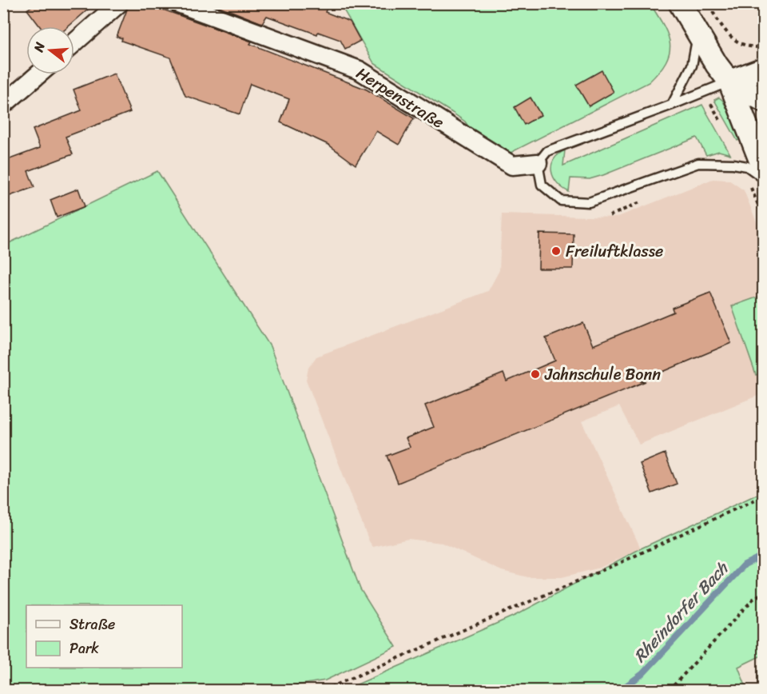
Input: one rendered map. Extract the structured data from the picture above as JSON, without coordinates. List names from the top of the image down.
{
  "streets": {
    "street": ["Herpenstraße"]
  },
  "water": ["Rheindorfer Bach"],
  "places": ["Freiluftklasse", "Jahnschule Bonn"],
  "legend": ["Straße", "Park"],
  "north": "left"
}
